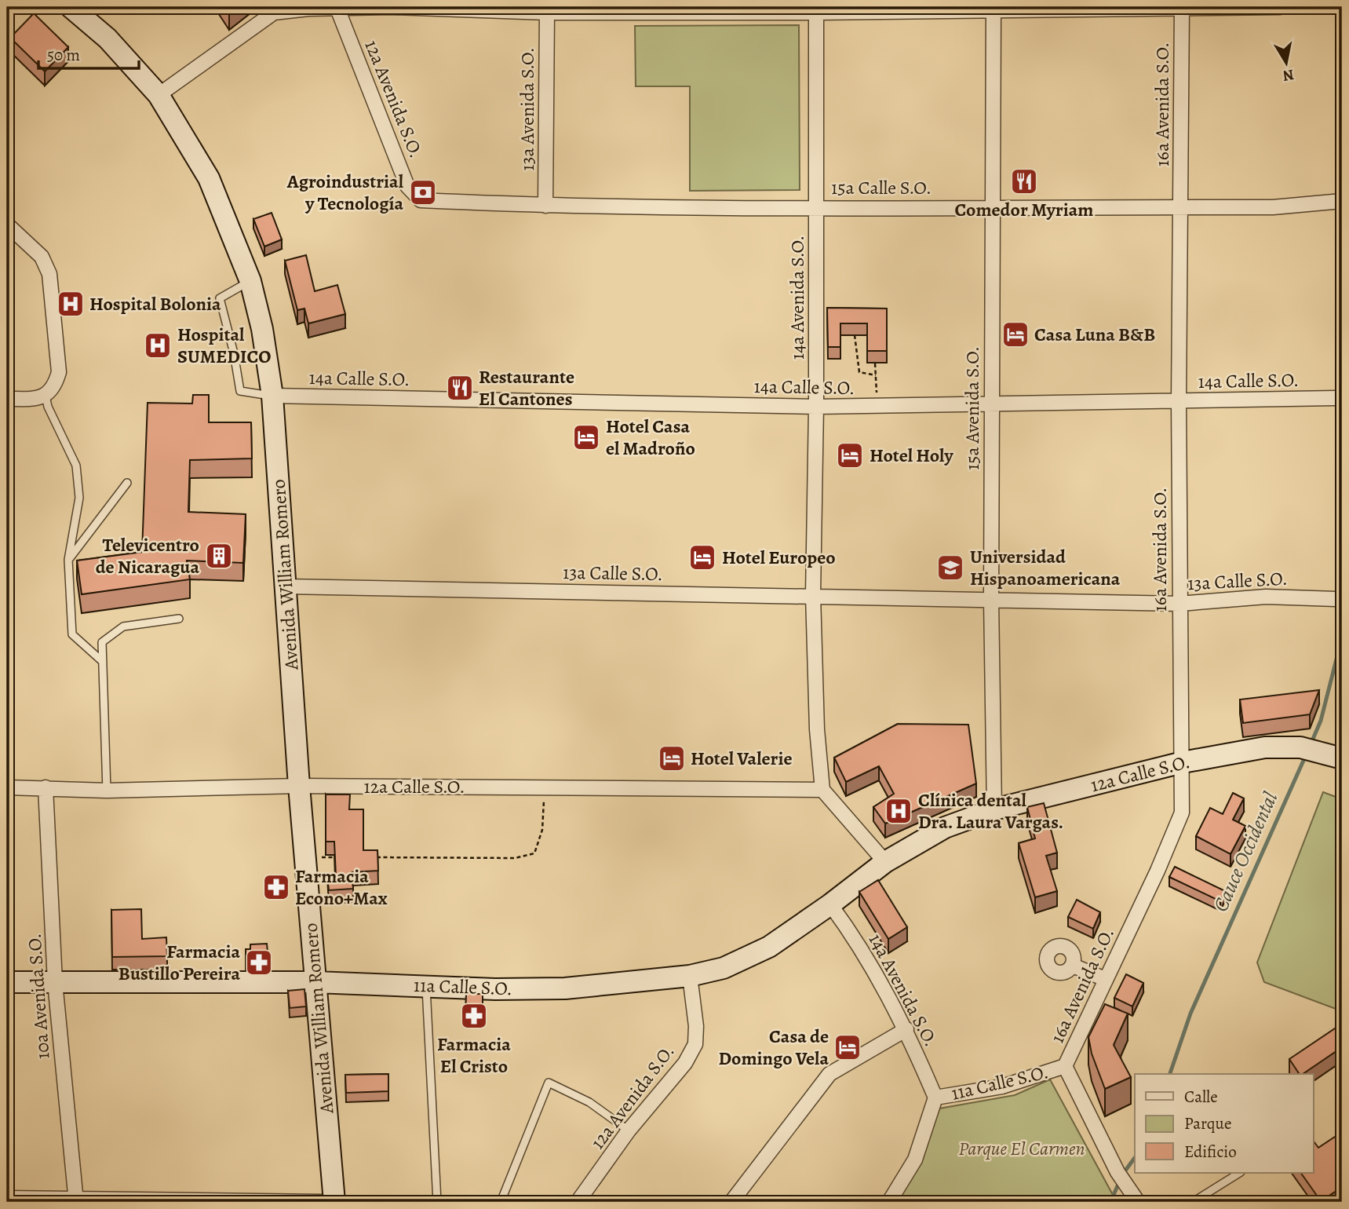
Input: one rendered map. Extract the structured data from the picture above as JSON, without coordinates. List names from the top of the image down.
{
  "streets": {
    "street": [
      "12a Avenida S.O.",
      "16a Avenida S.O.",
      "13a Avenida S.O.",
      "15a Calle S.O.",
      "14a Avenida S.O.",
      "14a Calle S.O.",
      "15a Avenida S.O.",
      "13a Calle S.O.",
      "Avenida William Romero",
      "12a Calle S.O.",
      "11a Calle S.O.",
      "10a Avenida S.O."
    ]
  },
  "crossings": [
    ["12a Avenida S.O.", "15a Calle S.O."],
    ["12a Avenida S.O.", "11a Calle S.O."],
    ["16a Avenida S.O.", "15a Calle S.O."],
    ["16a Avenida S.O.", "14a Calle S.O."],
    ["16a Avenida S.O.", "13a Calle S.O."],
    ["16a Avenida S.O.", "12a Calle S.O."],
    ["16a Avenida S.O.", "11a Calle S.O."],
    ["13a Avenida S.O.", "15a Calle S.O."],
    ["15a Calle S.O.", "14a Avenida S.O."],
    ["15a Calle S.O.", "15a Avenida S.O."],
    ["14a Avenida S.O.", "14a Calle S.O."],
    ["14a Avenida S.O.", "13a Calle S.O."],
    ["14a Avenida S.O.", "12a Calle S.O."],
    ["14a Avenida S.O.", "11a Calle S.O."],
    ["14a Calle S.O.", "15a Avenida S.O."],
    ["14a Calle S.O.", "Avenida William Romero"],
    ["15a Avenida S.O.", "13a Calle S.O."],
    ["15a Avenida S.O.", "12a Calle S.O."],
    ["13a Calle S.O.", "Avenida William Romero"],
    ["Avenida William Romero", "12a Calle S.O."],
    ["Avenida William Romero", "11a Calle S.O."],
    ["12a Calle S.O.", "11a Calle S.O."],
    ["12a Calle S.O.", "10a Avenida S.O."],
    ["11a Calle S.O.", "10a Avenida S.O."]
  ],
  "water": ["Cauce Occidental"],
  "parks": ["Parque El Carmen"],
  "places": {
    "restaurant": ["Comedor Myriam", "Restaurante El Cantones"],
    "bank": ["Agroindustrial y Tecnología"],
    "hospital": ["Hospital Bolonia", "Hospital SUMEDICO", "Clínica dental Dra. Laura Vargas."],
    "hotel": [
      "Casa Luna B&B",
      "Hotel Casa el Madroño",
      "Hotel Holy",
      "Hotel Europeo",
      "Hotel Valerie",
      "Casa de Domingo Vela"
    ],
    "building": ["Televicentro de Nicaragua"],
    "school or university": ["Universidad Hispanoamericana"],
    "pharmacy": ["Farmacia Econo+Max", "Farmacia Bustillo Pereira", "Farmacia El Cristo"]
  },
  "legend": ["Calle", "Parque", "Edificio"],
  "scale_bar": "50 m",
  "north": "bottom"
}
